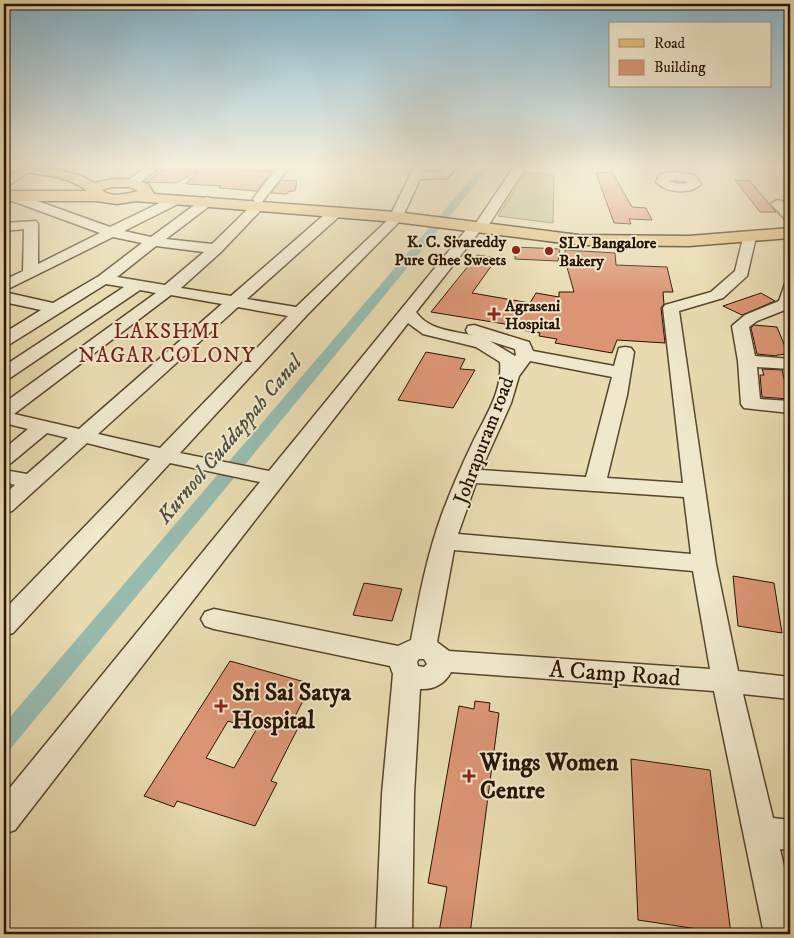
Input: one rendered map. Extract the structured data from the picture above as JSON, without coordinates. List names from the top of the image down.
{
  "streets": {
    "street": ["Johrapuram road", "A Camp Road"]
  },
  "crossings": [
    ["Johrapuram road", "A Camp Road"]
  ],
  "districts": ["LAKSHMI NAGAR COLONY"],
  "water": ["Kurnool Cuddappah Canal"],
  "places": {
    "other": ["K. C. Sivareddy Pure Ghee Sweets", "SLV Bangalore Bakery"],
    "health": ["Agraseni Hospital", "Sri Sai Satya Hospital", "Wings Women Centre"]
  },
  "legend": ["Road", "Building"]
}
